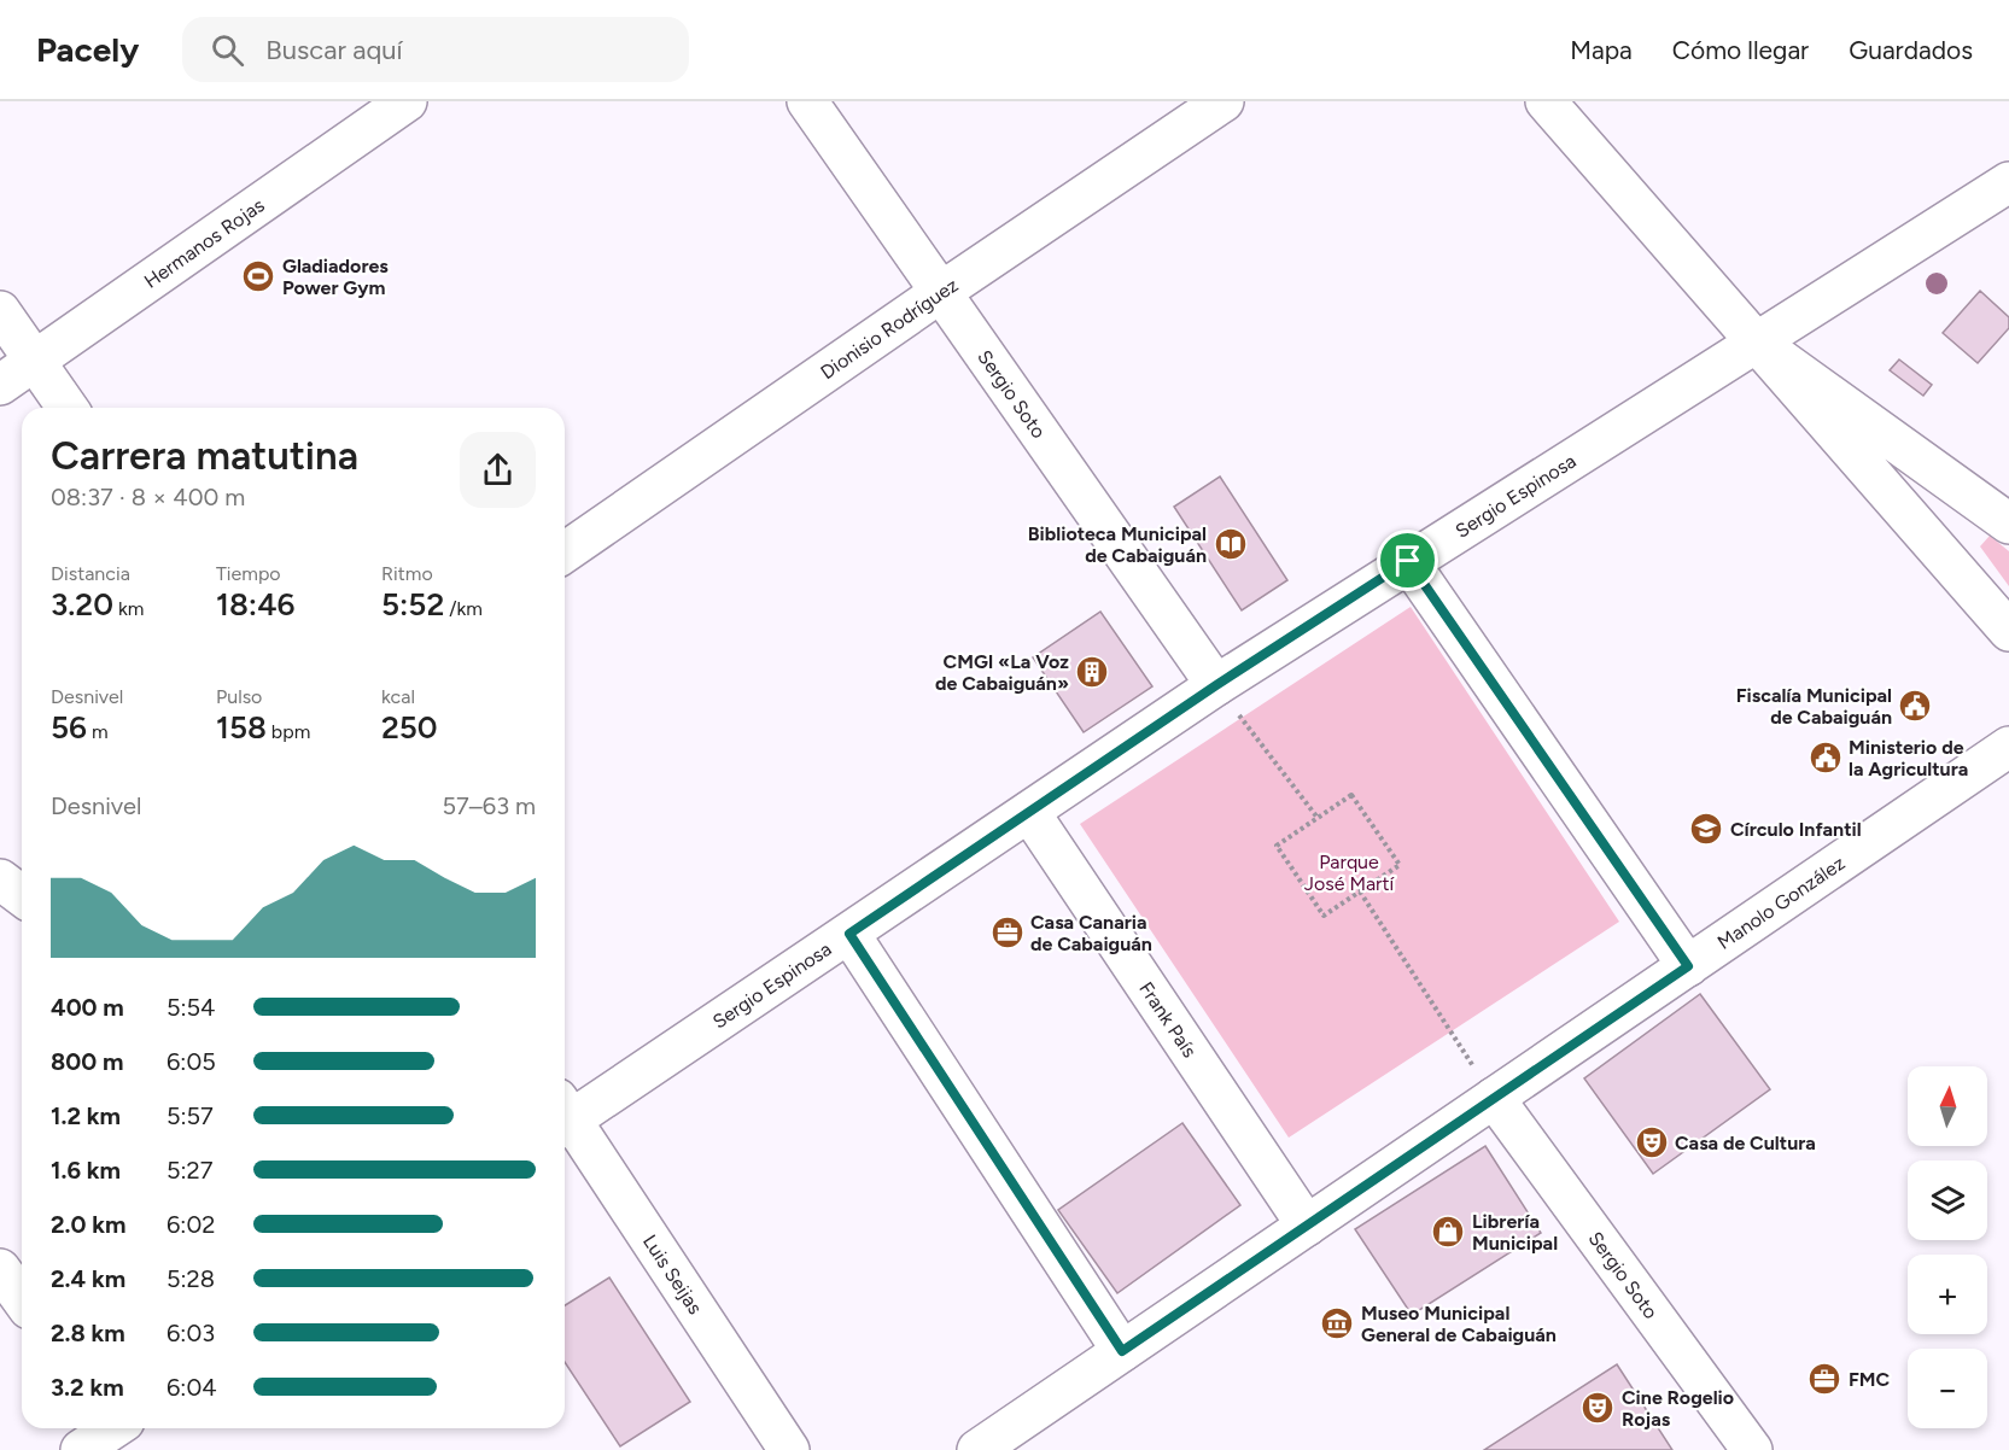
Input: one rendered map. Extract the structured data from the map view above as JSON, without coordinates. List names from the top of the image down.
{
  "streets": {
    "street": [
      "Hermanos Rojas",
      "Dionisio Rodríguez",
      "Sergio Soto",
      "Sergio Espinosa",
      "Manolo González",
      "Frank País",
      "Luis Seijas"
    ]
  },
  "crossings": [
    ["Dionisio Rodríguez", "Sergio Soto"],
    ["Sergio Soto", "Sergio Espinosa"],
    ["Sergio Soto", "Manolo González"],
    ["Sergio Espinosa", "Frank País"],
    ["Manolo González", "Frank País"]
  ],
  "parks": ["Parque José Martí"],
  "places": {
    "sports": ["Gladiadores Power Gym"],
    "library": ["Biblioteca Municipal de Cabaiguán"],
    "building": ["CMGI «La Voz de Cabaiguán»"],
    "public building": ["Fiscalía Municipal de Cabaiguán", "Ministerio de la Agricultura"],
    "school or university": ["Círculo Infantil"],
    "office": ["Casa Canaria de Cabaiguán", "FMC"],
    "theatre": ["Casa de Cultura", "Cine Rogelio Rojas"],
    "shop": ["Librería Municipal"],
    "museum": ["Museo Municipal General de Cabaiguán"]
  },
  "north": "top",
  "page": {
    "header": "Pacely",
    "search": "Buscar aquí",
    "nav": ["Mapa", "Cómo llegar", "Guardados"],
    "heading": ["Carrera matutina", "08:37 · 8 × 400 m"],
    "stats": [
      ["Distancia", "3.20 km"],
      ["Tiempo", "18:46"],
      ["Ritmo", "5:52 /km"],
      ["Desnivel", "56 m"],
      ["Pulso", "158 bpm"],
      ["kcal", "250"]
    ],
    "chart": ["Desnivel", "57–63 m"],
    "list": [
      {
        "name": "400 m",
        "note": "5:54"
      },
      {
        "name": "800 m",
        "note": "6:05"
      },
      {
        "name": "1.2 km",
        "note": "5:57"
      },
      {
        "name": "1.6 km",
        "note": "5:27"
      },
      {
        "name": "2.0 km",
        "note": "6:02"
      },
      {
        "name": "2.4 km",
        "note": "5:28"
      },
      {
        "name": "2.8 km",
        "note": "6:03"
      },
      {
        "name": "3.2 km",
        "note": "6:04"
      }
    ],
    "map_buttons": ["+", "−"]
  }
}
